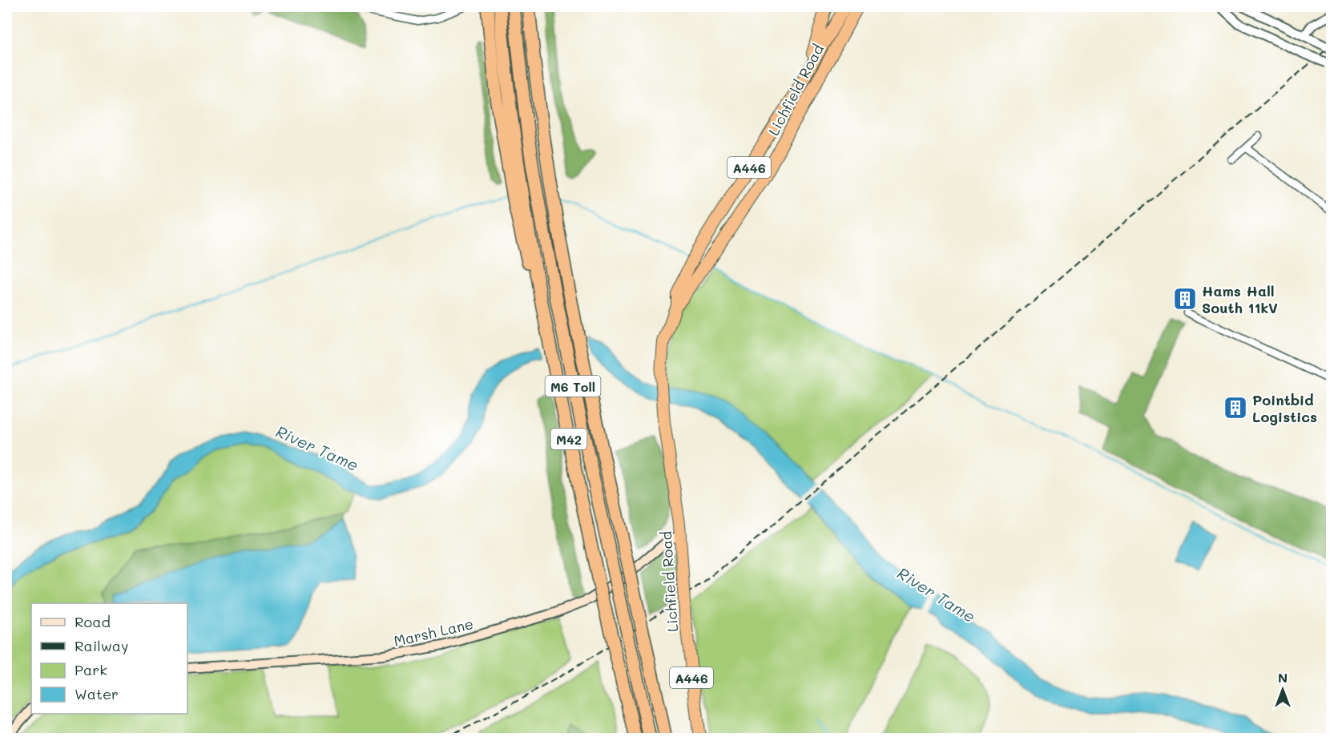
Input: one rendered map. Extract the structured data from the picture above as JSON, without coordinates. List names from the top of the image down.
{
  "streets": {
    "highway": [
      "Lichfield Road",
      "A446",
      "M6 Toll",
      "M42"
    ],
    "main road": ["Marsh Lane"]
  },
  "crossings": [
    ["Lichfield Road", "Marsh Lane"]
  ],
  "water": ["River Tame"],
  "places": {
    "building": ["Hams Hall South 11kV", "Pointbid Logistics"]
  },
  "legend": [
    "Road",
    "Railway",
    "Park",
    "Water"
  ],
  "north": "top"
}
